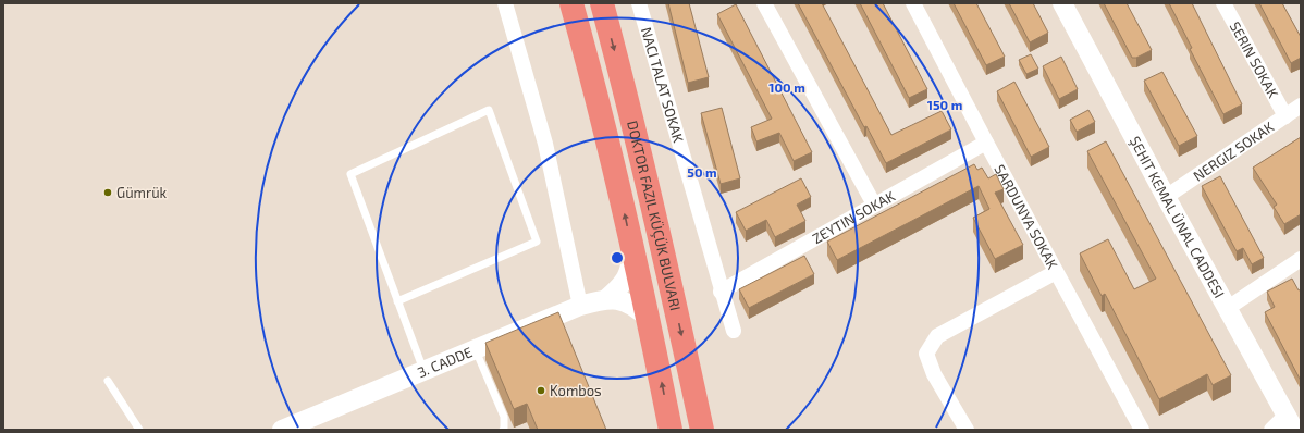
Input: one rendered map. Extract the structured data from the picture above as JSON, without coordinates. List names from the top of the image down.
{
  "streets": {
    "street": [
      "SERIN SOKAK",
      "NACI TALAT SOKAK",
      "NERGIZ SOKAK",
      "ZEYTIN SOKAK",
      "ŞEHIT KEMAL ÜNAL CADDESI",
      "SARDUNYA SOKAK",
      "3. CADDE"
    ]
  },
  "crossings": [
    ["SERIN SOKAK", "NERGIZ SOKAK"],
    ["NACI TALAT SOKAK", "ZEYTIN SOKAK"],
    ["NERGIZ SOKAK", "ŞEHIT KEMAL ÜNAL CADDESI"],
    ["ZEYTIN SOKAK", "SARDUNYA SOKAK"]
  ],
  "places": ["Gümrük", "Kombos"],
  "rings": ["100 m", "150 m", "50 m"]
}
